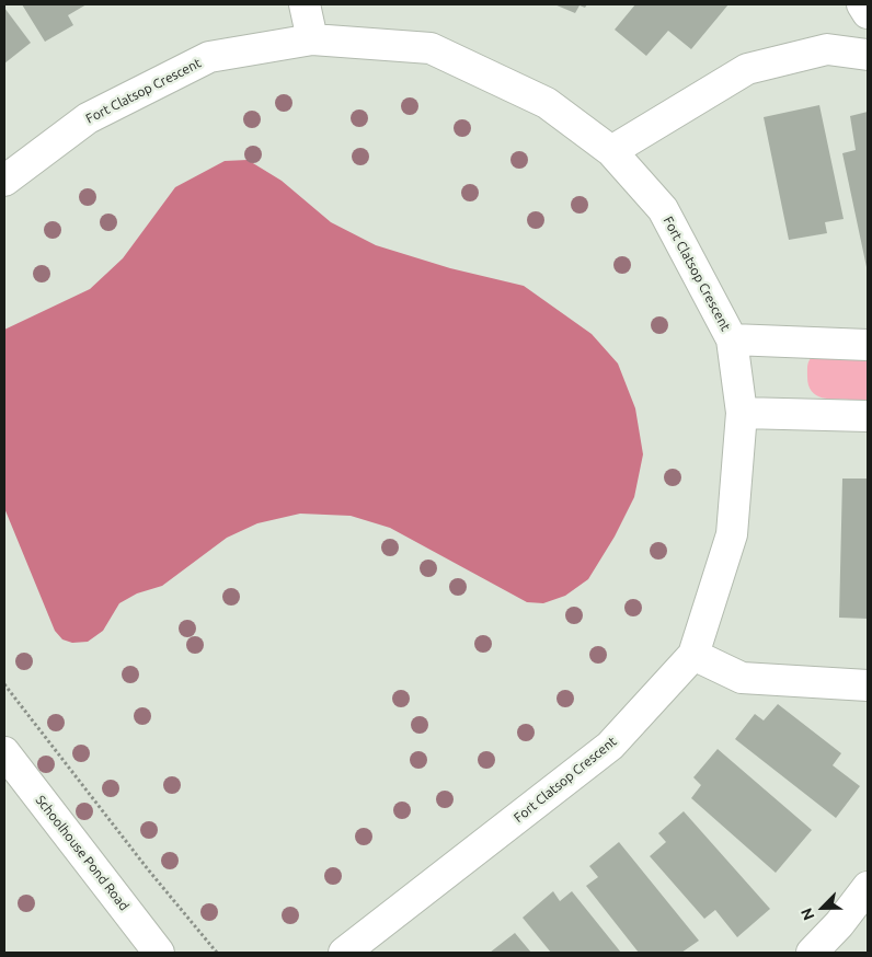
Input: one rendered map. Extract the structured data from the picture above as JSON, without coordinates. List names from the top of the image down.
{
  "streets": {
    "street": ["Fort Clatsop Crescent", "Schoolhouse Pond Road"]
  },
  "north": "bottom left"
}
